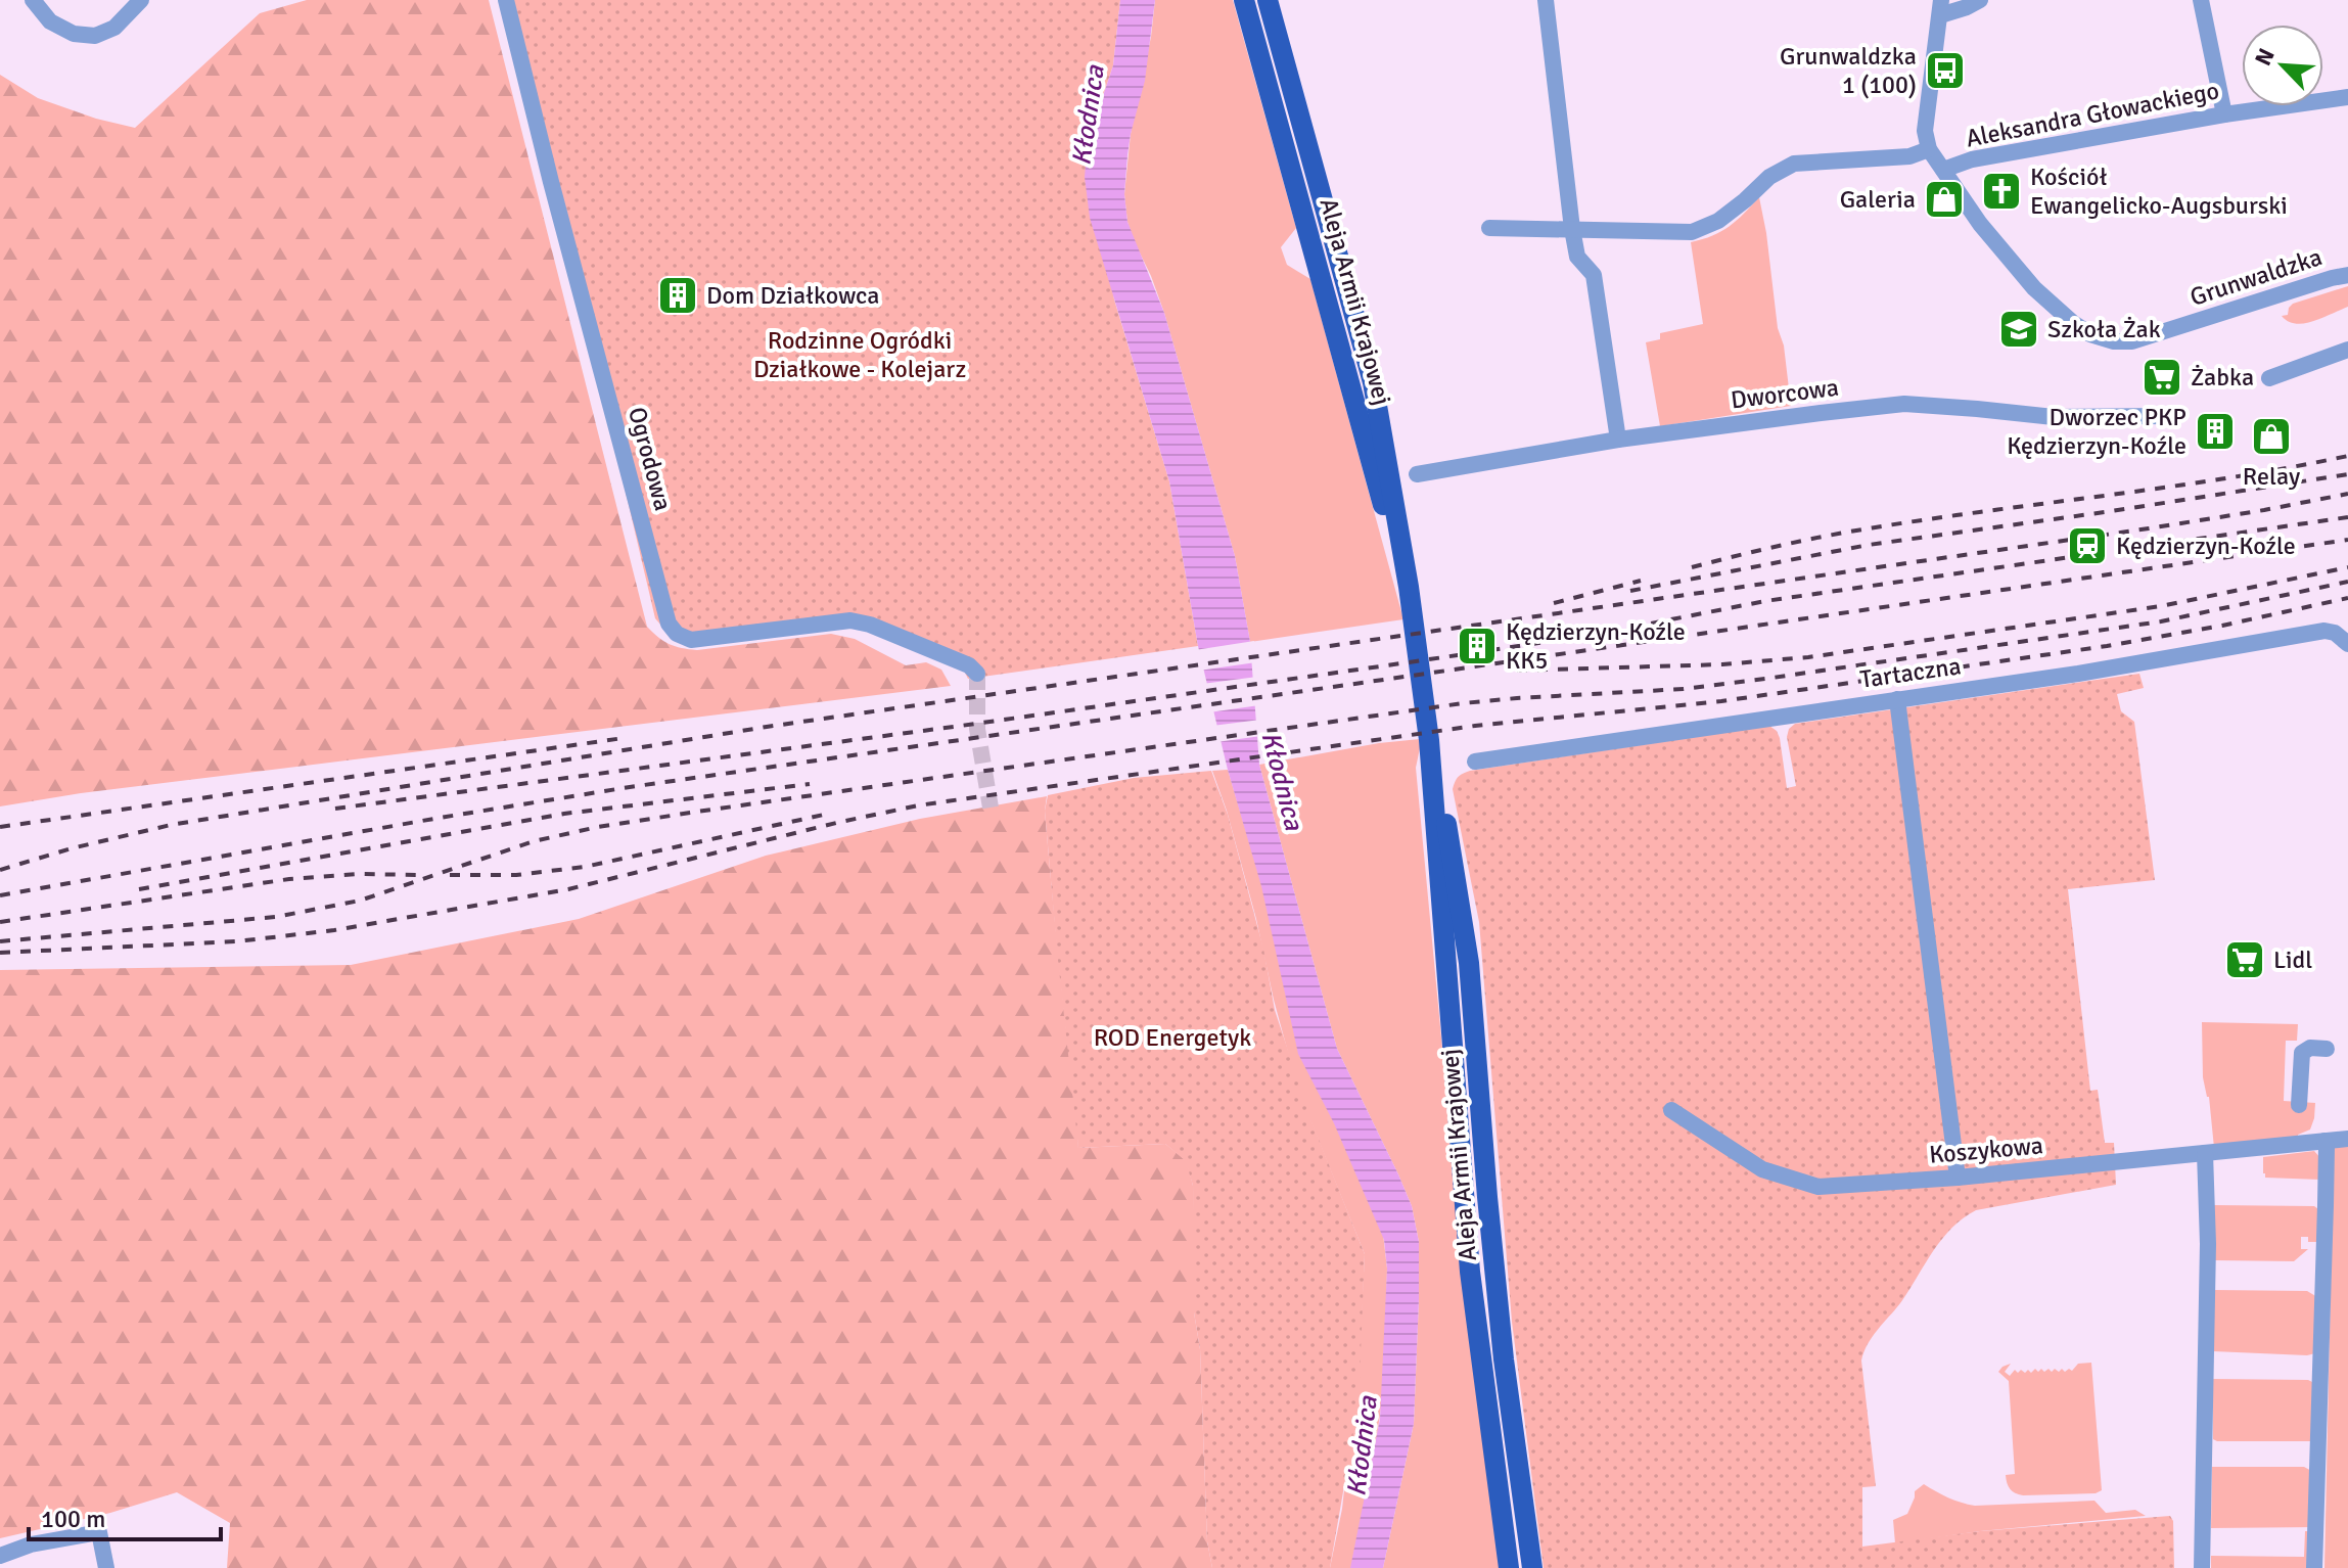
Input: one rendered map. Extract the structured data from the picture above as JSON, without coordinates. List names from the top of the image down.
{
  "streets": {
    "main road": ["Aleja Armii Krajowej"],
    "street": [
      "Aleksandra Głowackiego",
      "Grunwaldzka",
      "Dworcowa",
      "Ogrodowa",
      "Tartaczna",
      "Koszykowa"
    ]
  },
  "crossings": [
    ["Aleksandra Głowackiego", "Grunwaldzka"]
  ],
  "water": ["Kłodnica"],
  "parks": ["Rodzinne Ogródki Działkowe - Kolejarz", "ROD Energetyk"],
  "places": {
    "bus stop": ["Grunwaldzka 1 (100)"],
    "church": ["Kościół Ewangelicko-Augsburski"],
    "shop": ["Galeria", "Relay"],
    "building": ["Dom Działkowca", "Dworzec PKP Kędzierzyn-Koźle", "Kędzierzyn-Koźle KK5"],
    "school or university": ["Szkoła Żak"],
    "supermarket": ["Żabka", "Lidl"],
    "station": ["Kędzierzyn-Koźle"]
  },
  "scale_bar": "100 m",
  "north": "top left"
}
